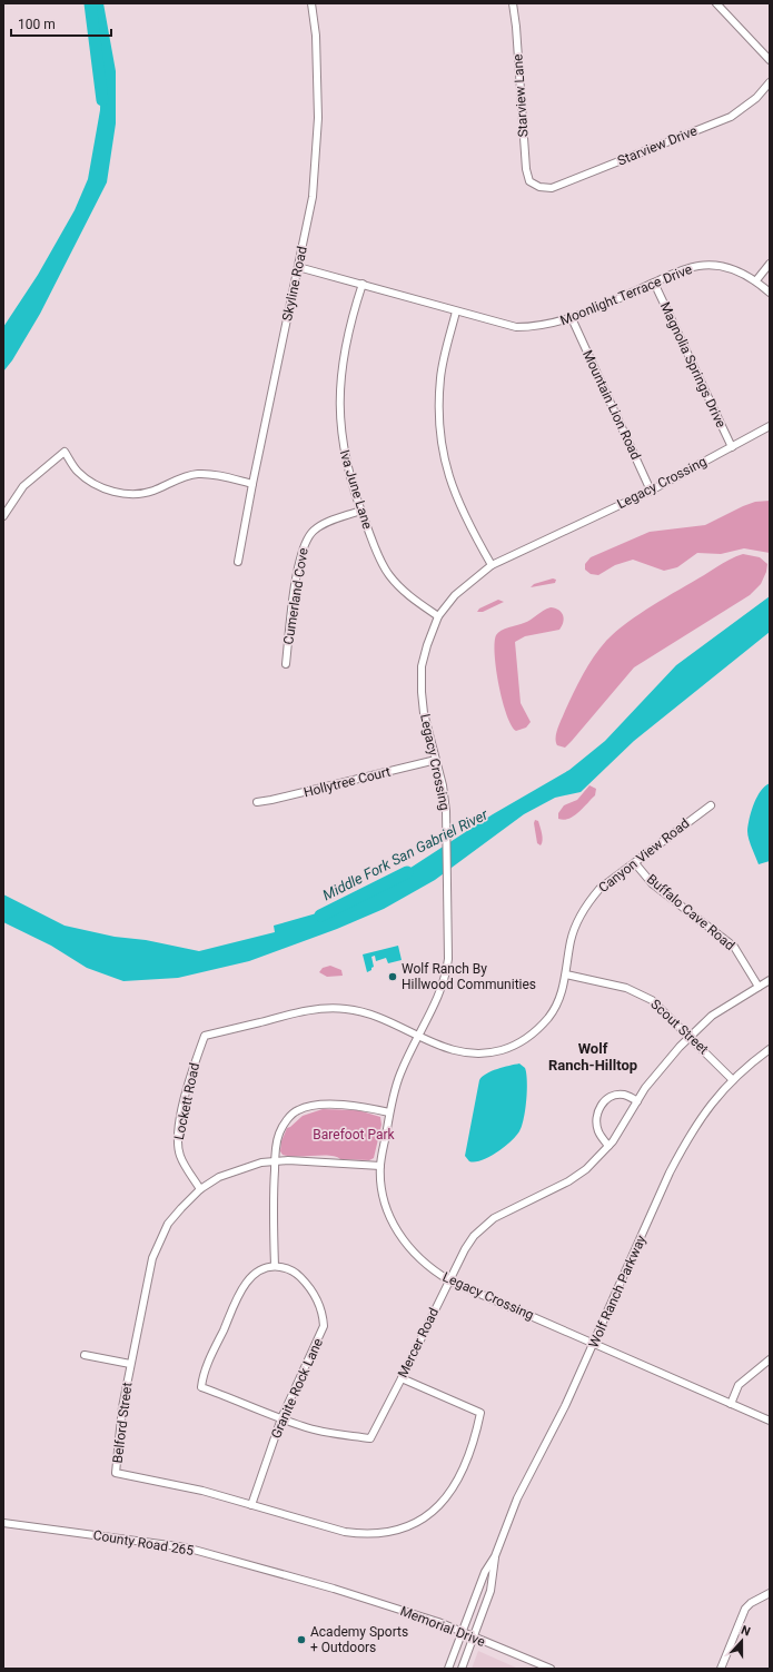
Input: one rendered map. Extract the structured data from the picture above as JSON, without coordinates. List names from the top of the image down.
{
  "streets": {
    "street": [
      "Starview Lane",
      "Starview Drive",
      "Skyline Road",
      "Moonlight Terrace Drive",
      "Magnolia Springs Drive",
      "Mountain Lion Road",
      "Legacy Crossing",
      "Iva June Lane",
      "Cumerland Cove",
      "Hollytree Court",
      "Canyon View Road",
      "Buffalo Cave Road",
      "Scout Street",
      "Lockett Road",
      "Wolf Ranch Parkway",
      "Mercer Road",
      "Granite Rock Lane",
      "Belford Street",
      "County Road 265",
      "Memorial Drive"
    ]
  },
  "crossings": [
    ["Starview Lane", "Starview Drive"],
    ["Skyline Road", "Moonlight Terrace Drive"],
    ["Moonlight Terrace Drive", "Magnolia Springs Drive"],
    ["Moonlight Terrace Drive", "Mountain Lion Road"],
    ["Moonlight Terrace Drive", "Iva June Lane"],
    ["Magnolia Springs Drive", "Legacy Crossing"],
    ["Mountain Lion Road", "Legacy Crossing"],
    ["Legacy Crossing", "Iva June Lane"],
    ["Legacy Crossing", "Hollytree Court"],
    ["Legacy Crossing", "Canyon View Road"],
    ["Legacy Crossing", "Wolf Ranch Parkway"],
    ["Legacy Crossing", "Mercer Road"],
    ["Legacy Crossing", "Belford Street"],
    ["Iva June Lane", "Cumerland Cove"],
    ["Canyon View Road", "Buffalo Cave Road"],
    ["Canyon View Road", "Scout Street"],
    ["Canyon View Road", "Lockett Road"],
    ["Buffalo Cave Road", "Mercer Road"],
    ["Scout Street", "Wolf Ranch Parkway"],
    ["Scout Street", "Mercer Road"],
    ["Lockett Road", "Belford Street"],
    ["Wolf Ranch Parkway", "Memorial Drive"],
    ["Mercer Road", "Granite Rock Lane"],
    ["Mercer Road", "Belford Street"],
    ["Granite Rock Lane", "Belford Street"],
    ["County Road 265", "Memorial Drive"]
  ],
  "districts": ["Wolf Ranch-Hilltop"],
  "water": ["Middle Fork San Gabriel River"],
  "parks": ["Barefoot Park"],
  "places": ["Wolf Ranch By Hillwood Communities", "Academy Sports + Outdoors"],
  "scale_bar": "100 m",
  "north": "top"
}
